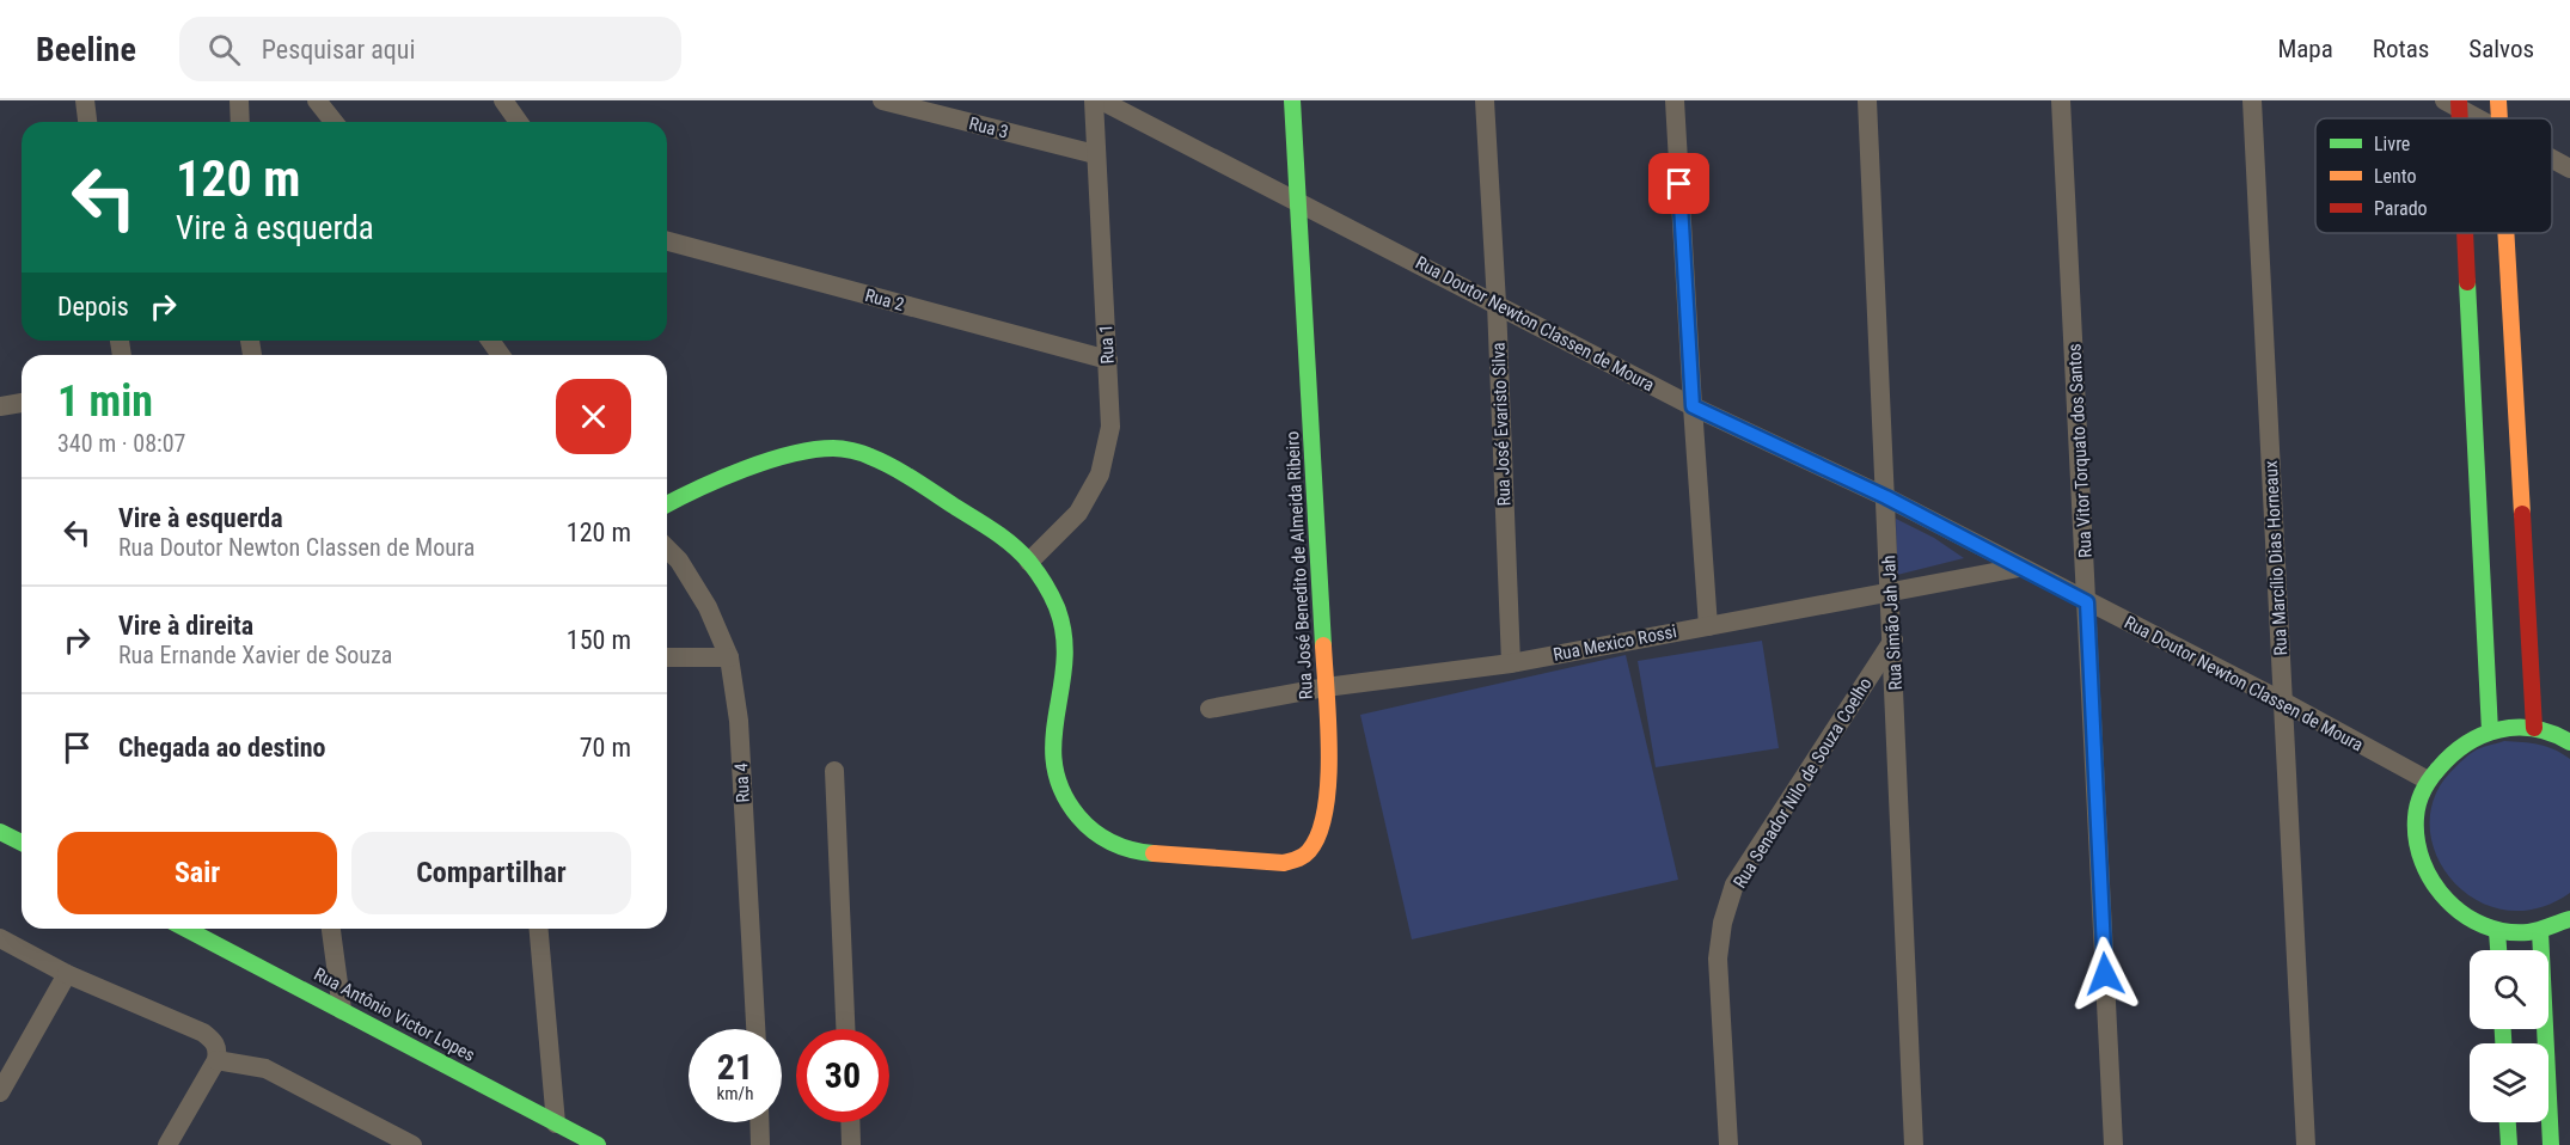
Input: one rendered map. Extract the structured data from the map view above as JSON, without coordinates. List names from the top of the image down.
{
  "streets": {
    "main road": ["Rua José Benedito de Almeida Ribeiro", "Rua Antônio Victor Lopes"],
    "street": [
      "Rua 3",
      "Rua 2",
      "Rua Doutor Newton Classen de Moura",
      "Rua 1",
      "Rua José Evaristo Silva",
      "Rua Vitor Torquato dos Santos",
      "Rua Marcílio Dias Horneaux",
      "Rua Simão Jah Jah",
      "Rua Mexico Rossi",
      "Rua 4",
      "Rua Senador Nilo de Souza Coelho"
    ]
  },
  "crossings": [
    ["Rua 3", "Rua 1"],
    ["Rua 2", "Rua 1"],
    ["Rua Doutor Newton Classen de Moura", "Rua José Evaristo Silva"],
    ["Rua Doutor Newton Classen de Moura", "Rua Vitor Torquato dos Santos"],
    ["Rua Doutor Newton Classen de Moura", "Rua Marcílio Dias Horneaux"],
    ["Rua Doutor Newton Classen de Moura", "Rua José Benedito de Almeida Ribeiro"],
    ["Rua Doutor Newton Classen de Moura", "Rua Simão Jah Jah"],
    ["Rua Doutor Newton Classen de Moura", "Rua Mexico Rossi"],
    ["Rua 1", "Rua José Benedito de Almeida Ribeiro"],
    ["Rua José Evaristo Silva", "Rua Mexico Rossi"],
    ["Rua José Benedito de Almeida Ribeiro", "Rua Mexico Rossi"],
    ["Rua Simão Jah Jah", "Rua Mexico Rossi"],
    ["Rua Simão Jah Jah", "Rua Senador Nilo de Souza Coelho"]
  ],
  "legend": ["Livre", "Lento", "Parado"],
  "page": {
    "header": "Beeline",
    "search": "Pesquisar aqui",
    "nav": ["Mapa", "Rotas", "Salvos"],
    "turn": ["120 m", "Vire à esquerda"],
    "then": "Depois",
    "heading": ["1 min", "340 m · 08:07"],
    "list": [
      {
        "name": "Vire à esquerda",
        "note": "Rua Doutor Newton Classen de Moura",
        "value": "120 m"
      },
      {
        "name": "Vire à direita",
        "note": "Rua Ernande Xavier de Souza",
        "value": "150 m"
      },
      {
        "name": "Chegada ao destino",
        "value": "70 m"
      }
    ],
    "buttons": ["Sair", "Compartilhar"],
    "speed": "21 km/h",
    "limit": "30"
  }
}
